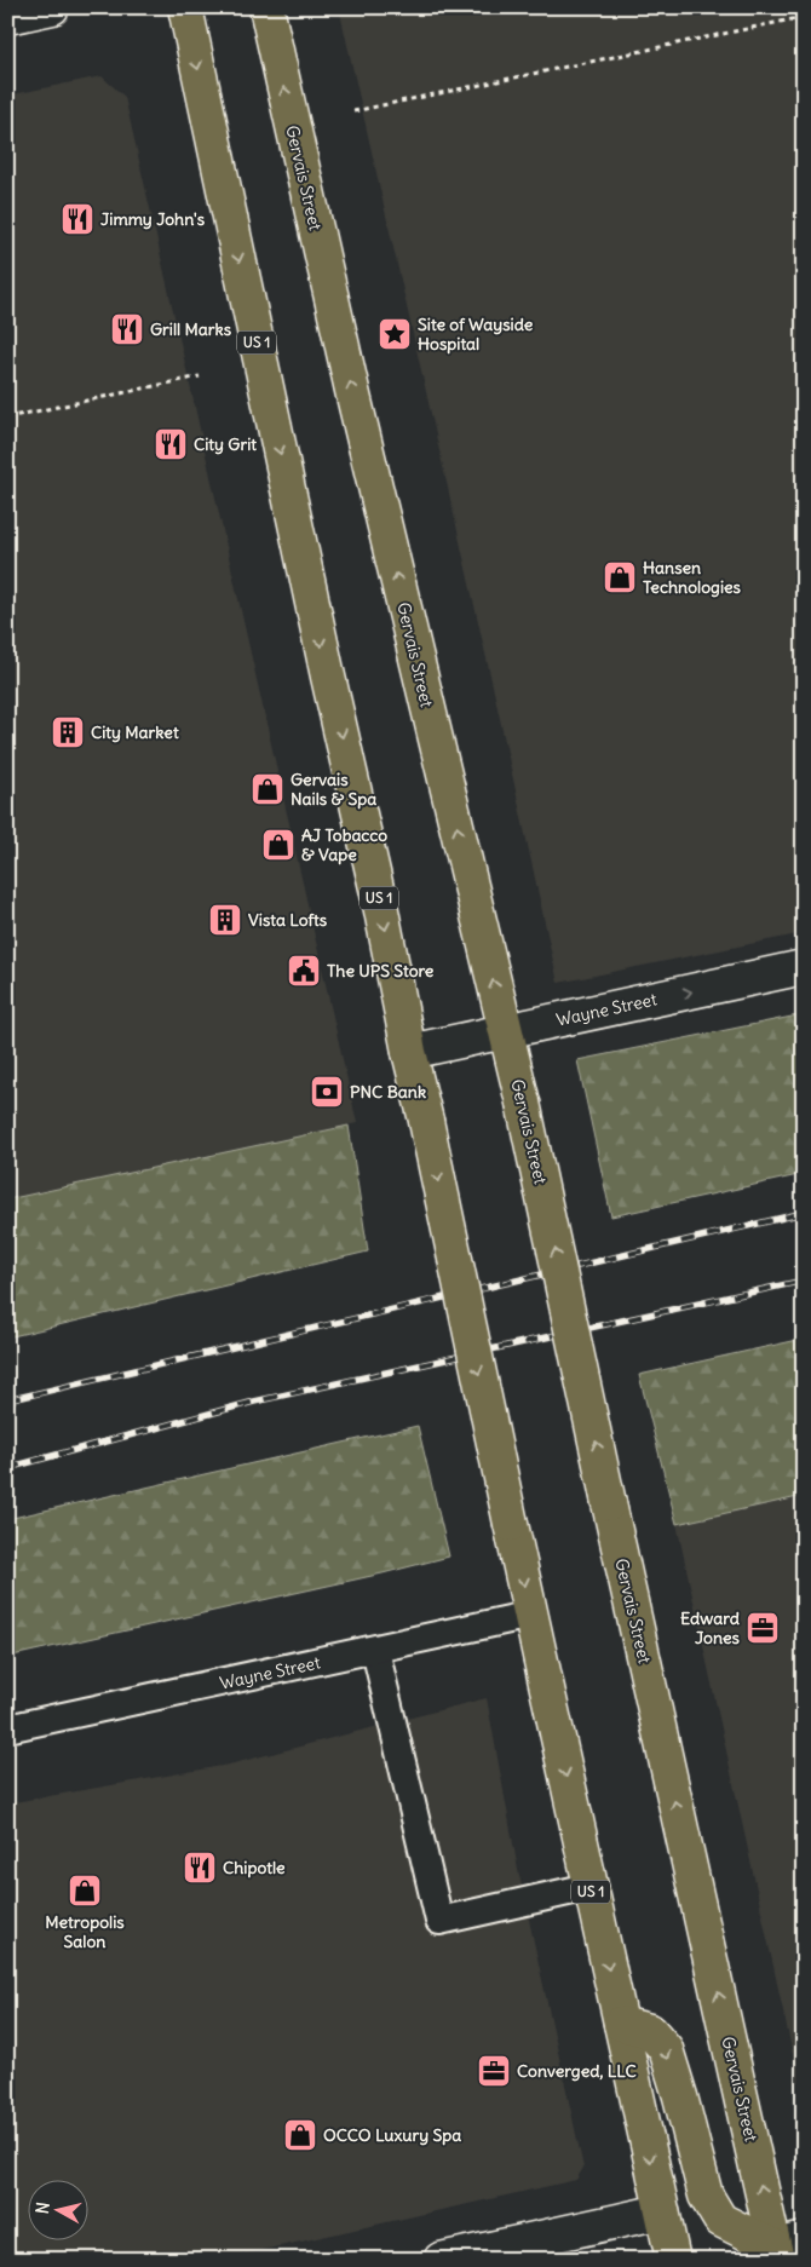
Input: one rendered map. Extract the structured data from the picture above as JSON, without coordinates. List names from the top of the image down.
{
  "streets": {
    "main road": ["Gervais Street", "US 1"],
    "street": ["Wayne Street"]
  },
  "crossings": [
    ["Gervais Street", "Wayne Street"],
    ["US 1", "Wayne Street"]
  ],
  "places": {
    "restaurant": [
      "Jimmy John's",
      "Grill Marks",
      "City Grit",
      "Chipotle"
    ],
    "place": ["Site of Wayside Hospital"],
    "shop": [
      "Hansen Technologies",
      "Gervais Nails & Spa",
      "AJ Tobacco & Vape",
      "Metropolis Salon",
      "OCCO Luxury Spa"
    ],
    "building": ["City Market", "Vista Lofts"],
    "public building": ["The UPS Store"],
    "bank": ["PNC Bank"],
    "office": ["Edward Jones", "Converged, LLC"]
  },
  "north": "left"
}
